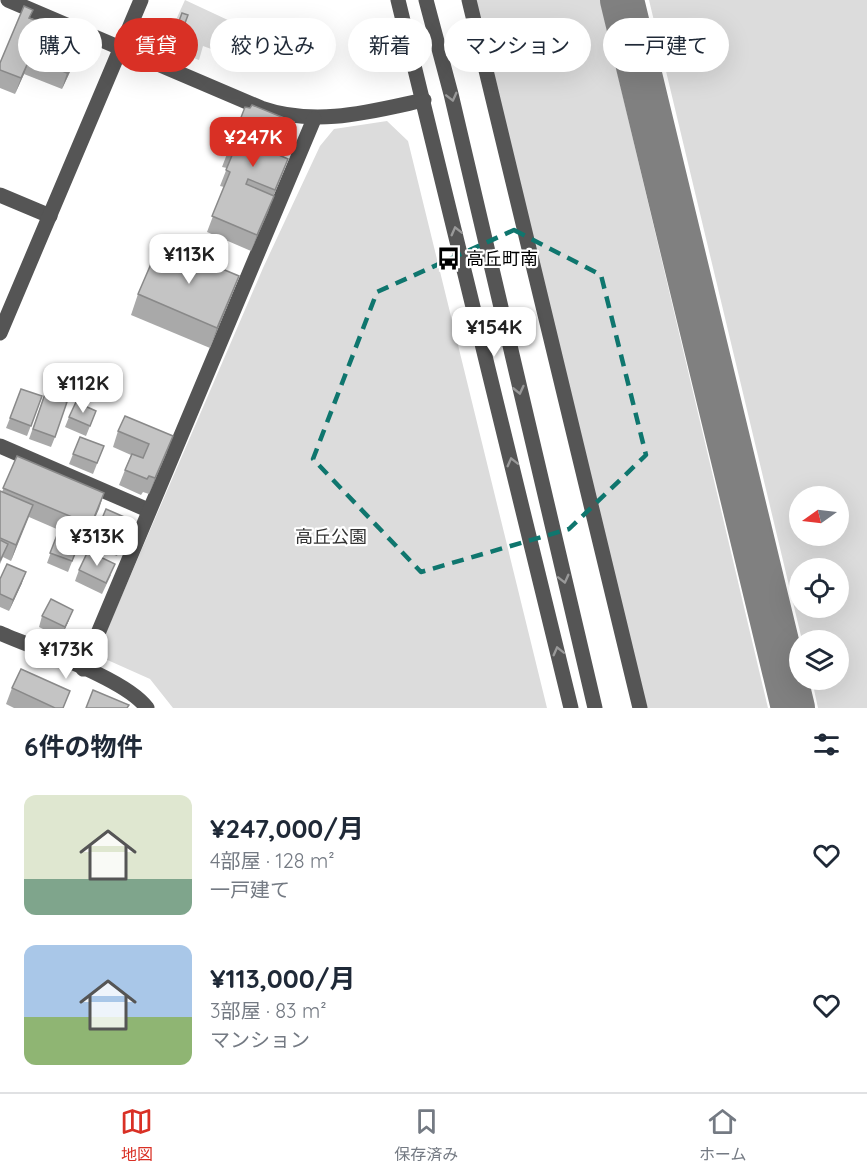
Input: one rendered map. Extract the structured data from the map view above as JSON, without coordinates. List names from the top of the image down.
{
  "parks": ["高丘公園"],
  "places": {
    "bus stop": ["高丘町南"]
  },
  "north": "left",
  "page": {
    "chip": [
      "購入",
      "賃貸",
      "絞り込み",
      "新着",
      "マンション",
      "一戸建て"
    ],
    "price": [
      "¥247K",
      "¥113K",
      "¥154K",
      "¥112K",
      "¥313K",
      "¥173K"
    ],
    "heading": "6件の物件",
    "list": [
      {
        "name": "¥247,000/月",
        "note": "4部屋 · 128 m² · 一戸建て"
      },
      {
        "name": "¥113,000/月",
        "note": "3部屋 · 83 m² · マンション"
      }
    ],
    "tabs": ["地図", "保存済み", "ホーム"]
  }
}
